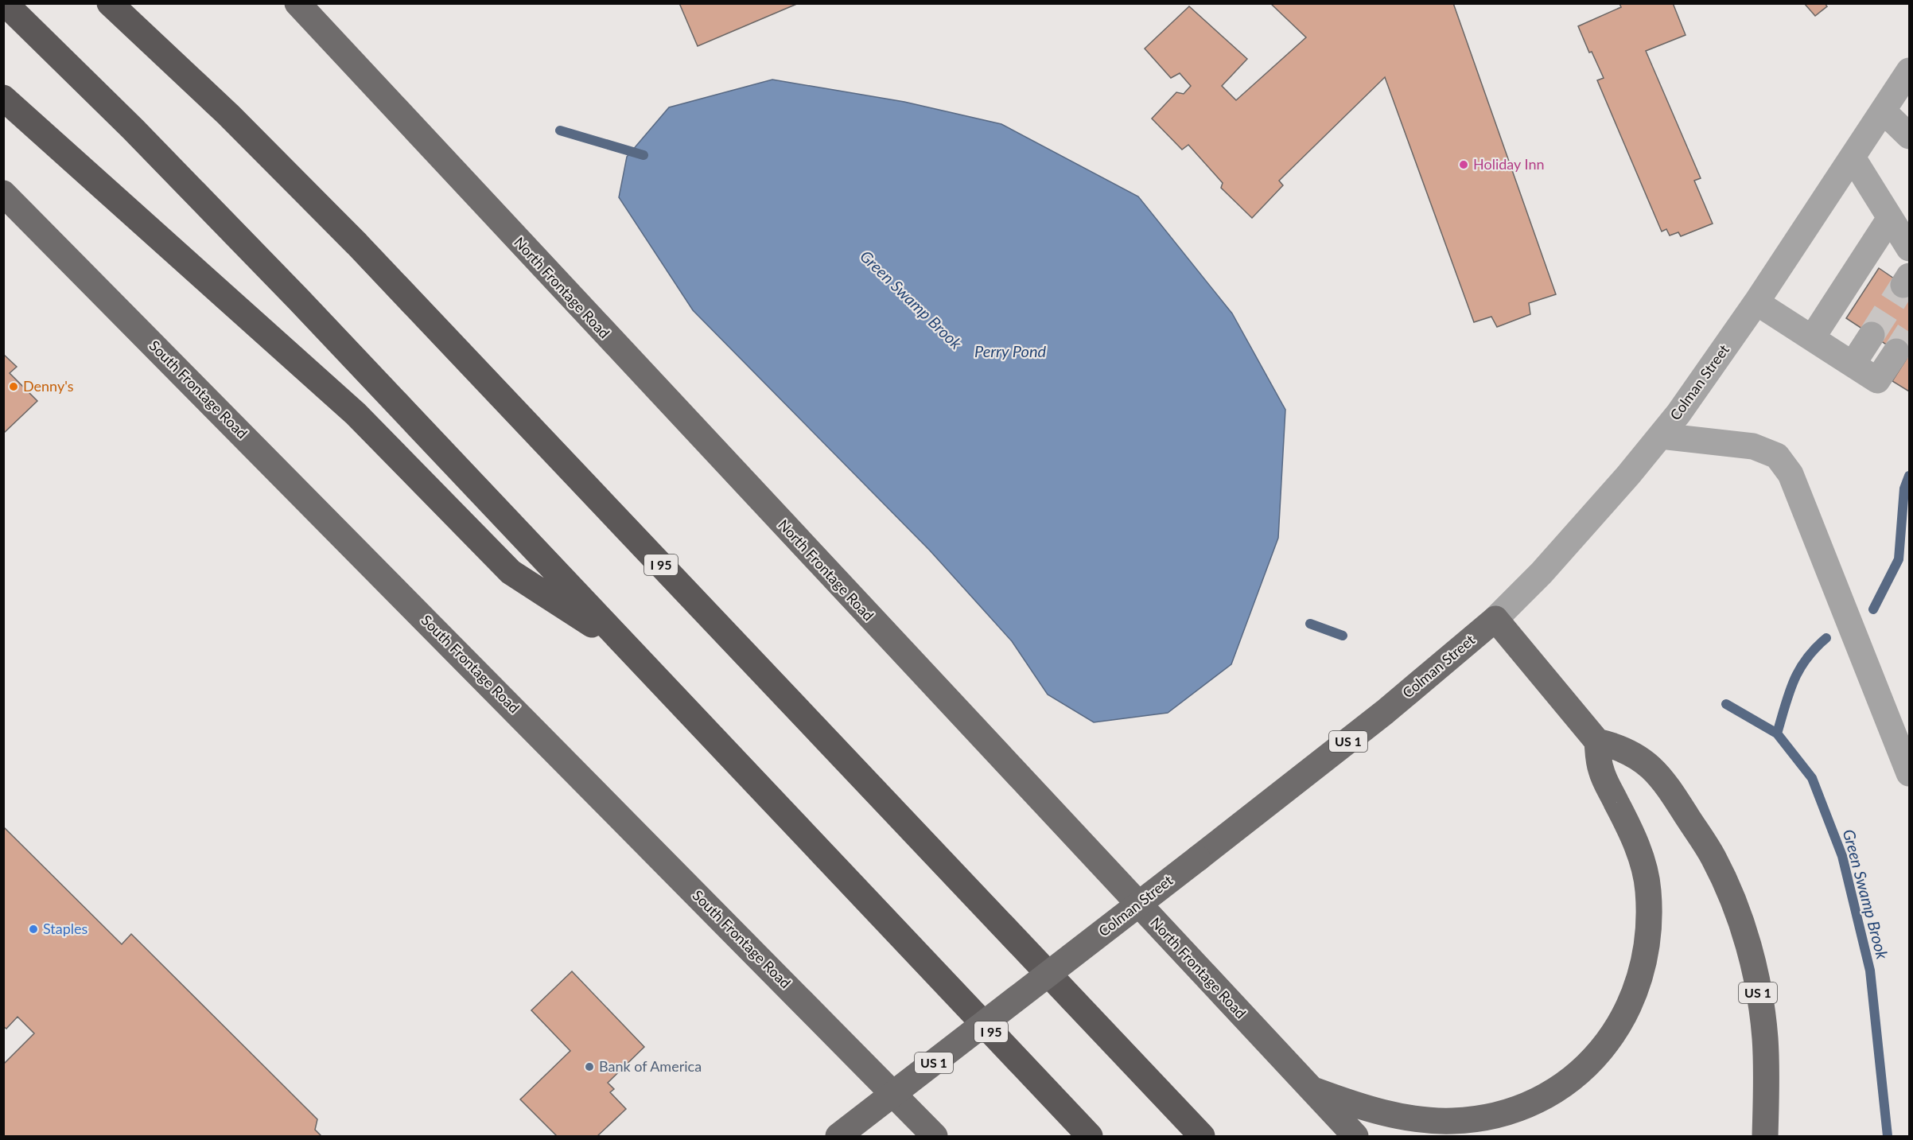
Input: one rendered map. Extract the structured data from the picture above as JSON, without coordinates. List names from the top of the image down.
{
  "streets": {
    "highway": ["I 95"],
    "main road": [
      "North Frontage Road",
      "Colman Street",
      "South Frontage Road",
      "US 1"
    ]
  },
  "water": ["Green Swamp Brook", "Perry Pond"],
  "places": [
    "Holiday Inn",
    "Denny's",
    "Staples",
    "Bank of America"
  ]
}
